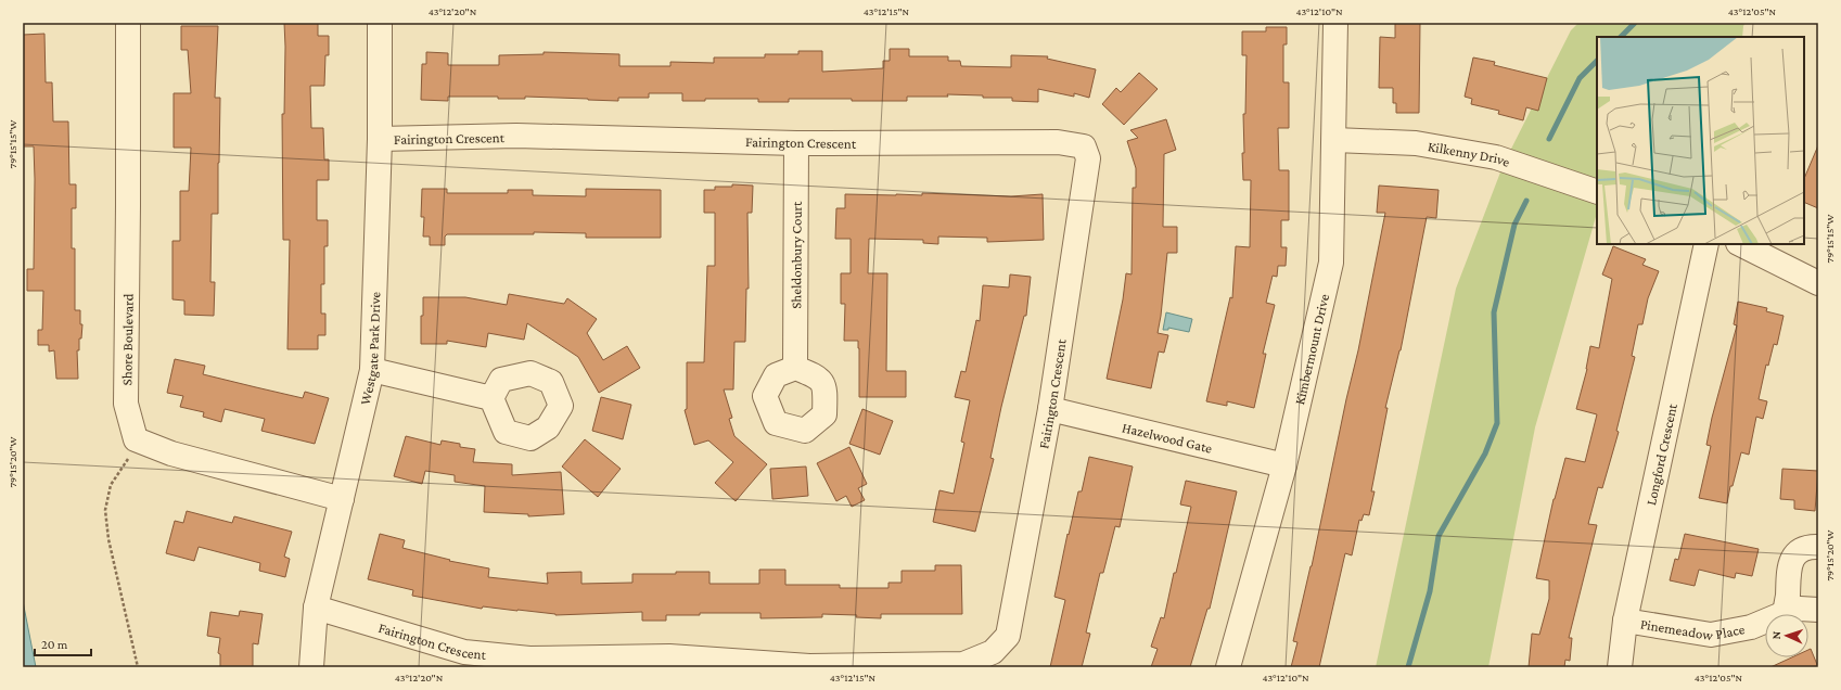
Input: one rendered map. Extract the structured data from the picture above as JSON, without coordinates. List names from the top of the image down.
{
  "streets": {
    "street": [
      "Fairington Crescent",
      "Kilkenny Drive",
      "Sheldonbury Court",
      "Shore Boulevard",
      "Westgate Park Drive",
      "Kimbermount Drive",
      "Hazelwood Gate",
      "Longford Crescent",
      "Pinemeadow Place"
    ]
  },
  "crossings": [
    ["Fairington Crescent", "Sheldonbury Court"],
    ["Fairington Crescent", "Westgate Park Drive"],
    ["Fairington Crescent", "Hazelwood Gate"],
    ["Kilkenny Drive", "Kimbermount Drive"],
    ["Kimbermount Drive", "Hazelwood Gate"],
    ["Longford Crescent", "Pinemeadow Place"]
  ],
  "scale_bar": "20 m",
  "north": "left",
  "coordinates": [
    "43°12'20\"N",
    "43°12'15\"N",
    "43°12'10\"N",
    "43°12'05\"N",
    "79°15'15\"W",
    "79°15'20\"W"
  ]
}
